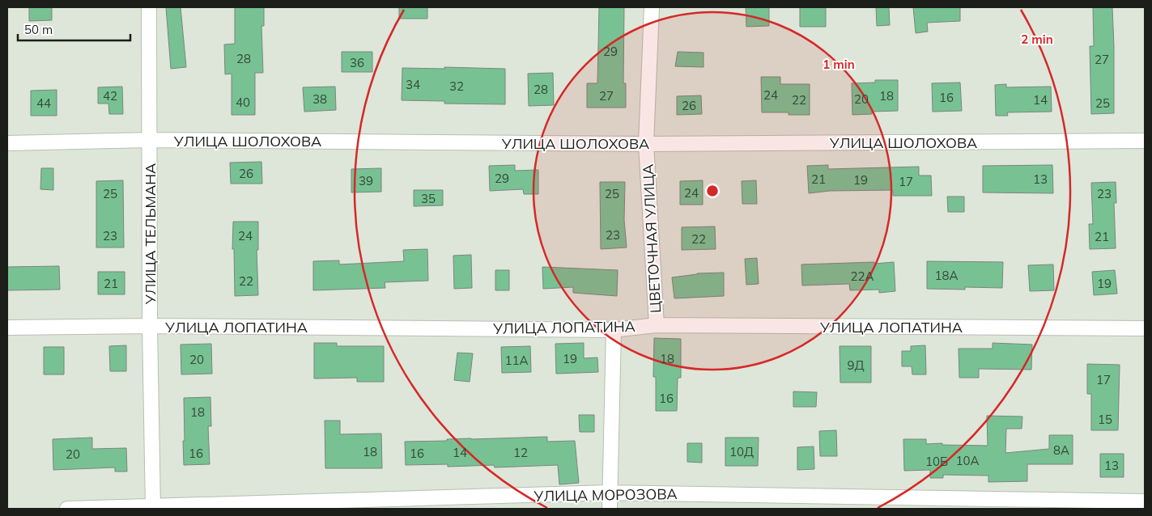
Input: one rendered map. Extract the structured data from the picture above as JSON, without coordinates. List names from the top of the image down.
{
  "streets": {
    "street": [
      "УЛИЦА ШОЛОХОВА",
      "УЛИЦА ТЕЛЬМАНА",
      "ЦВЕТОЧНАЯ УЛИЦА",
      "УЛИЦА ЛОПАТИНА",
      "УЛИЦА МОРОЗОВА"
    ]
  },
  "crossings": [
    ["УЛИЦА ШОЛОХОВА", "УЛИЦА ТЕЛЬМАНА"],
    ["УЛИЦА ШОЛОХОВА", "ЦВЕТОЧНАЯ УЛИЦА"],
    ["УЛИЦА ТЕЛЬМАНА", "УЛИЦА ЛОПАТИНА"],
    ["УЛИЦА ТЕЛЬМАНА", "УЛИЦА МОРОЗОВА"],
    ["ЦВЕТОЧНАЯ УЛИЦА", "УЛИЦА ЛОПАТИНА"]
  ],
  "house_numbers": [
    "29",
    "28",
    "27",
    "36",
    "34",
    "32",
    "28",
    "24",
    "42",
    "27",
    "18",
    "16",
    "38",
    "20",
    "22",
    "14",
    "40",
    "44",
    "25",
    "26",
    "26",
    "29",
    "21",
    "13",
    "19",
    "39",
    "17",
    "24",
    "25",
    "25",
    "23",
    "35",
    "23",
    "23",
    "24",
    "21",
    "22",
    "18А",
    "22А",
    "22",
    "21",
    "19",
    "19",
    "18",
    "20",
    "11А",
    "9Д",
    "17",
    "16",
    "18",
    "15",
    "8А",
    "18",
    "10Д",
    "14",
    "12",
    "16",
    "16",
    "20",
    "10А",
    "10Б",
    "13"
  ],
  "scale_bar": "50 m",
  "rings": ["2 min", "1 min"]
}
